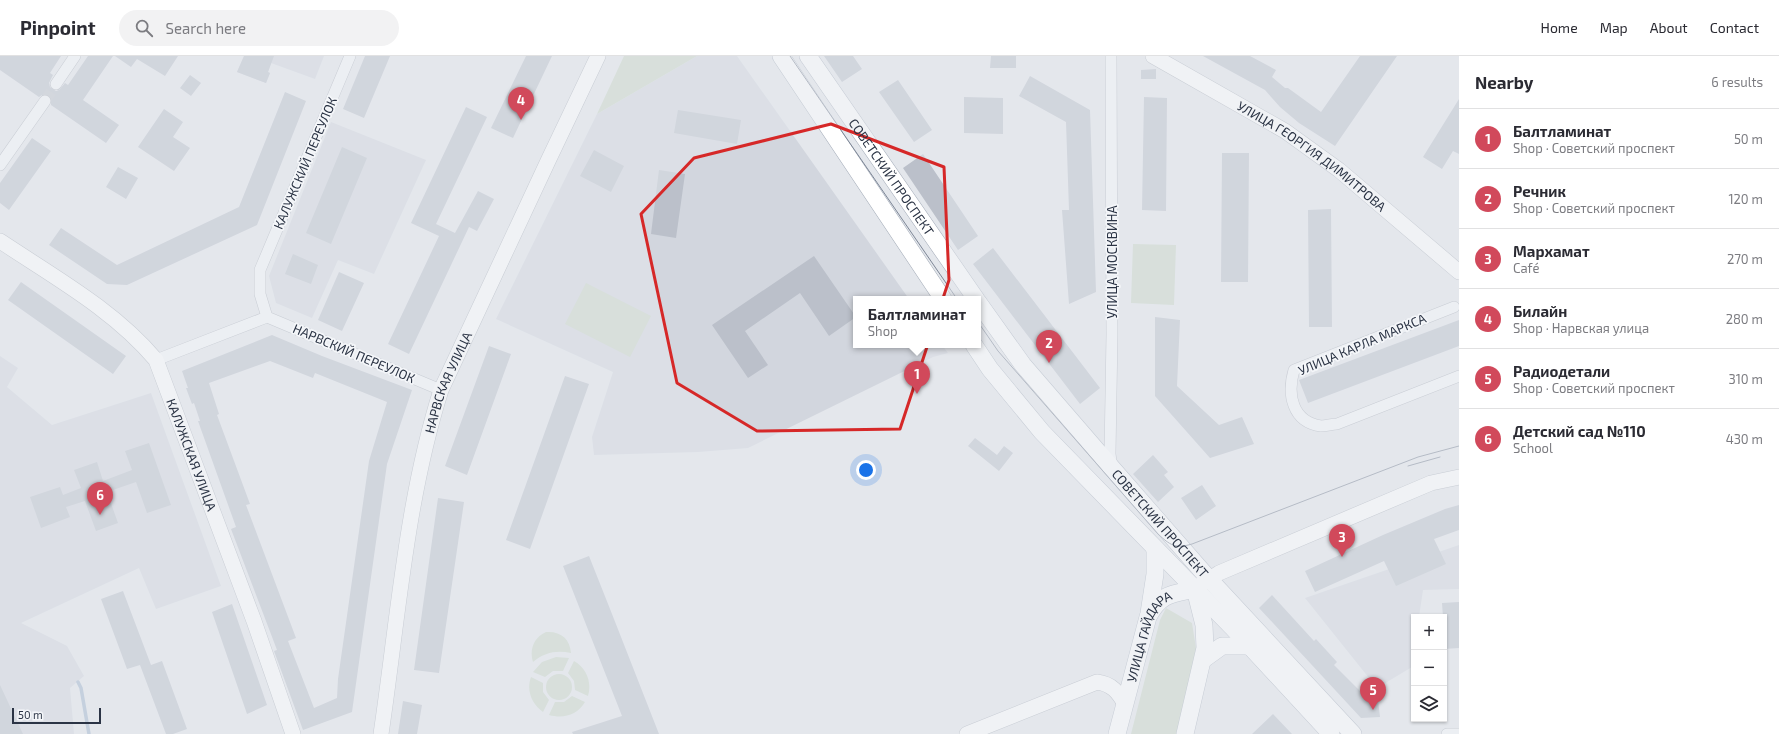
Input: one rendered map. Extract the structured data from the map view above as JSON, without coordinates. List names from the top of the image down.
{
  "streets": {
    "main road": ["СОВЕТСКИЙ ПРОСПЕКТ", "УЛИЦА ГАЙДАРА"],
    "street": [
      "УЛИЦА ГЕОРГИЯ ДИМИТРОВА",
      "КАЛУЖСКИЙ ПЕРЕУЛОК",
      "УЛИЦА МОСКВИНА",
      "УЛИЦА КАРЛА МАРКСА",
      "НАРВСКИЙ ПЕРЕУЛОК",
      "НАРВСКАЯ УЛИЦА",
      "КАЛУЖСКАЯ УЛИЦА"
    ]
  },
  "crossings": [
    ["КАЛУЖСКИЙ ПЕРЕУЛОК", "НАРВСКИЙ ПЕРЕУЛОК"],
    ["СОВЕТСКИЙ ПРОСПЕКТ", "УЛИЦА МОСКВИНА"],
    ["СОВЕТСКИЙ ПРОСПЕКТ", "УЛИЦА ГАЙДАРА"],
    ["НАРВСКИЙ ПЕРЕУЛОК", "НАРВСКАЯ УЛИЦА"]
  ],
  "scale_bar": "50 m",
  "page": {
    "header": "Pinpoint",
    "search": "Search here",
    "nav": [
      "Home",
      "Map",
      "About",
      "Contact"
    ],
    "heading": ["Nearby", "6 results"],
    "pins": [
      "4",
      "2",
      "1",
      "6",
      "3",
      "5"
    ],
    "list": [
      {
        "mark": "1",
        "name": "Балтламинат",
        "note": "Shop · Советский проспект",
        "value": "50 m"
      },
      {
        "mark": "2",
        "name": "Речник",
        "note": "Shop · Советский проспект",
        "value": "120 m"
      },
      {
        "mark": "3",
        "name": "Мархамат",
        "note": "Café",
        "value": "270 m"
      },
      {
        "mark": "4",
        "name": "Билайн",
        "note": "Shop · Нарвская улица",
        "value": "280 m"
      },
      {
        "mark": "5",
        "name": "Радиодетали",
        "note": "Shop · Советский проспект",
        "value": "310 m"
      },
      {
        "mark": "6",
        "name": "Детский сад №110",
        "note": "School",
        "value": "430 m"
      }
    ],
    "popup": ["Балтламинат", "Shop"],
    "map_buttons": ["+", "−"],
    "scale": "50 m"
  }
}
